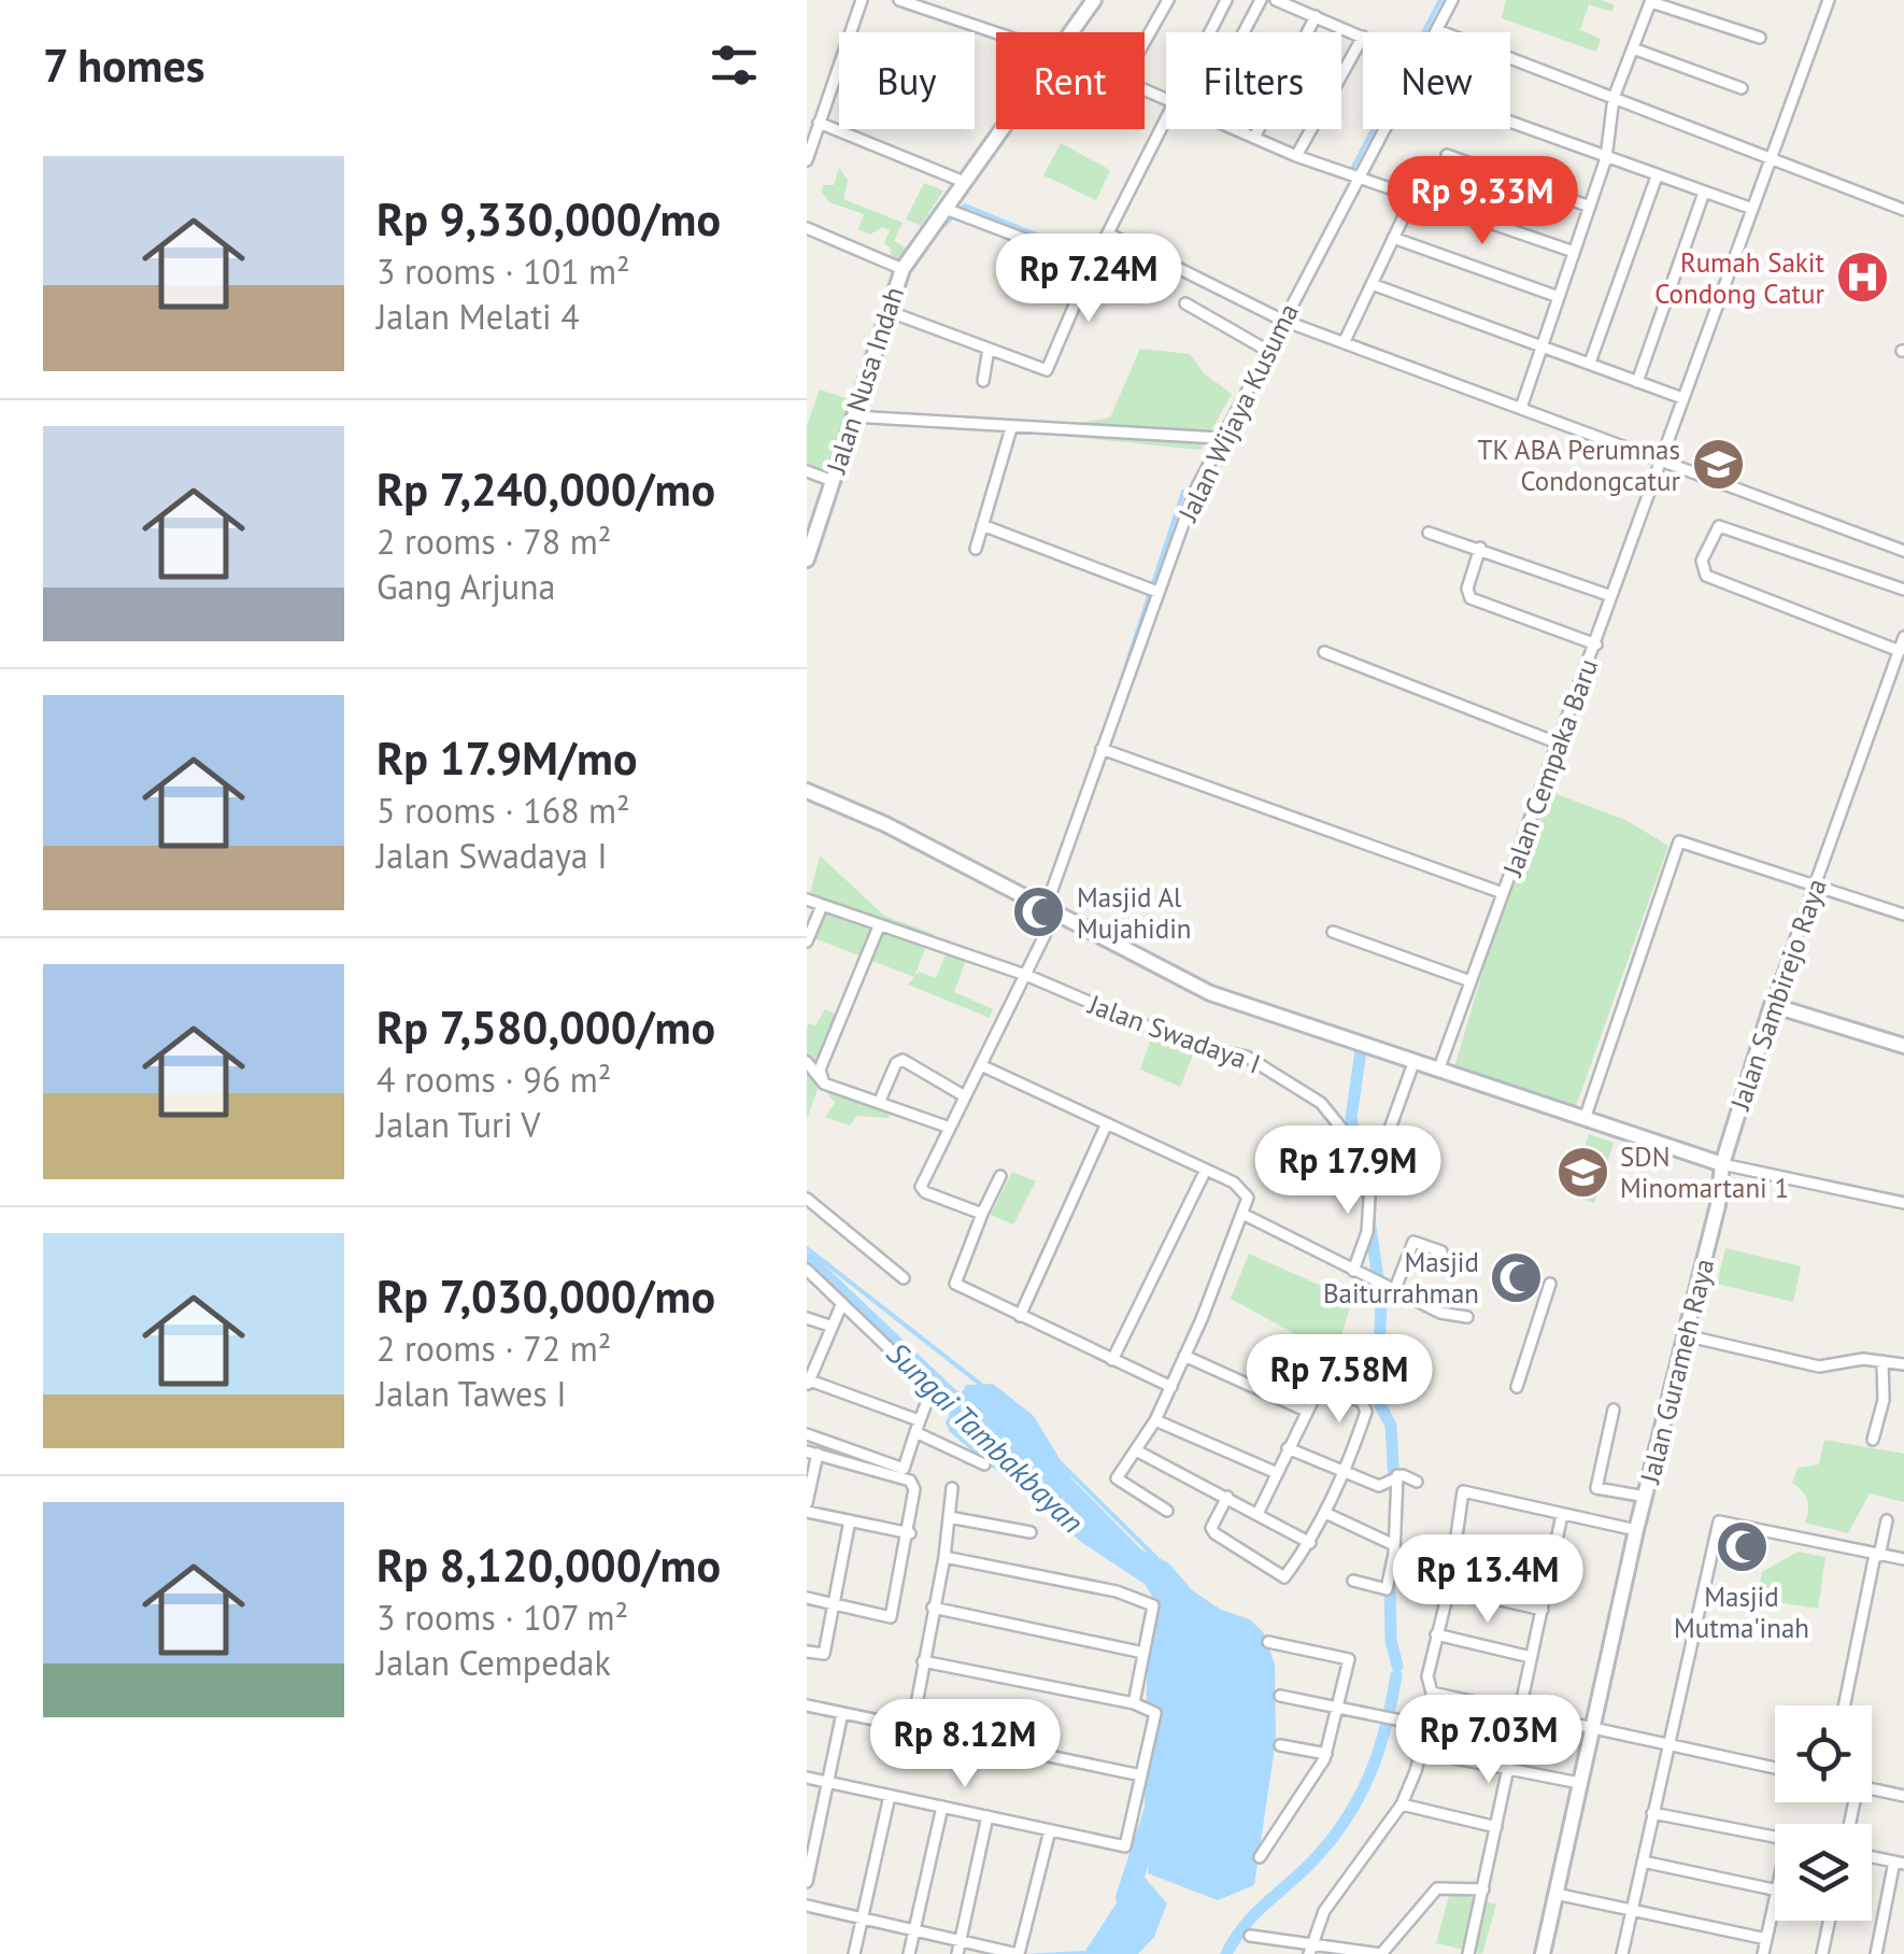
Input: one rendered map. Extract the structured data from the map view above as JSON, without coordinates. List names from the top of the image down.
{
  "streets": {
    "street": [
      "Jalan Nusa Indah",
      "Jalan Wijaya Kusuma",
      "Jalan Cempaka Baru",
      "Jalan Sambirejo Raya",
      "Jalan Swadaya I",
      "Jalan Gurameh Raya"
    ]
  },
  "crossings": [
    ["Jalan Wijaya Kusuma", "Jalan Swadaya I"],
    ["Jalan Sambirejo Raya", "Jalan Gurameh Raya"]
  ],
  "water": ["Sungai Tambakbayan"],
  "places": {
    "hospital": ["Rumah Sakit Condong Catur"],
    "school or university": ["TK ABA Perumnas Condongcatur", "SDN Minomartani 1"],
    "mosque": ["Masjid Al Mujahidin", "Masjid Baiturrahman", "Masjid Mutma'inah"]
  },
  "page": {
    "heading": "7 homes",
    "chip": [
      "Buy",
      "Rent",
      "Filters",
      "New"
    ],
    "list": [
      {
        "name": "Rp 9,330,000/mo",
        "note": "3 rooms · 101 m² · Jalan Melati 4"
      },
      {
        "name": "Rp 7,240,000/mo",
        "note": "2 rooms · 78 m² · Gang Arjuna"
      },
      {
        "name": "Rp 17.9M/mo",
        "note": "5 rooms · 168 m² · Jalan Swadaya I"
      },
      {
        "name": "Rp 7,580,000/mo",
        "note": "4 rooms · 96 m² · Jalan Turi V"
      },
      {
        "name": "Rp 7,030,000/mo",
        "note": "2 rooms · 72 m² · Jalan Tawes I"
      },
      {
        "name": "Rp 8,120,000/mo",
        "note": "3 rooms · 107 m² · Jalan Cempedak"
      }
    ],
    "price": [
      "Rp 9.33M",
      "Rp 7.24M",
      "Rp 17.9M",
      "Rp 7.58M",
      "Rp 13.4M",
      "Rp 7.03M",
      "Rp 8.12M"
    ]
  }
}
